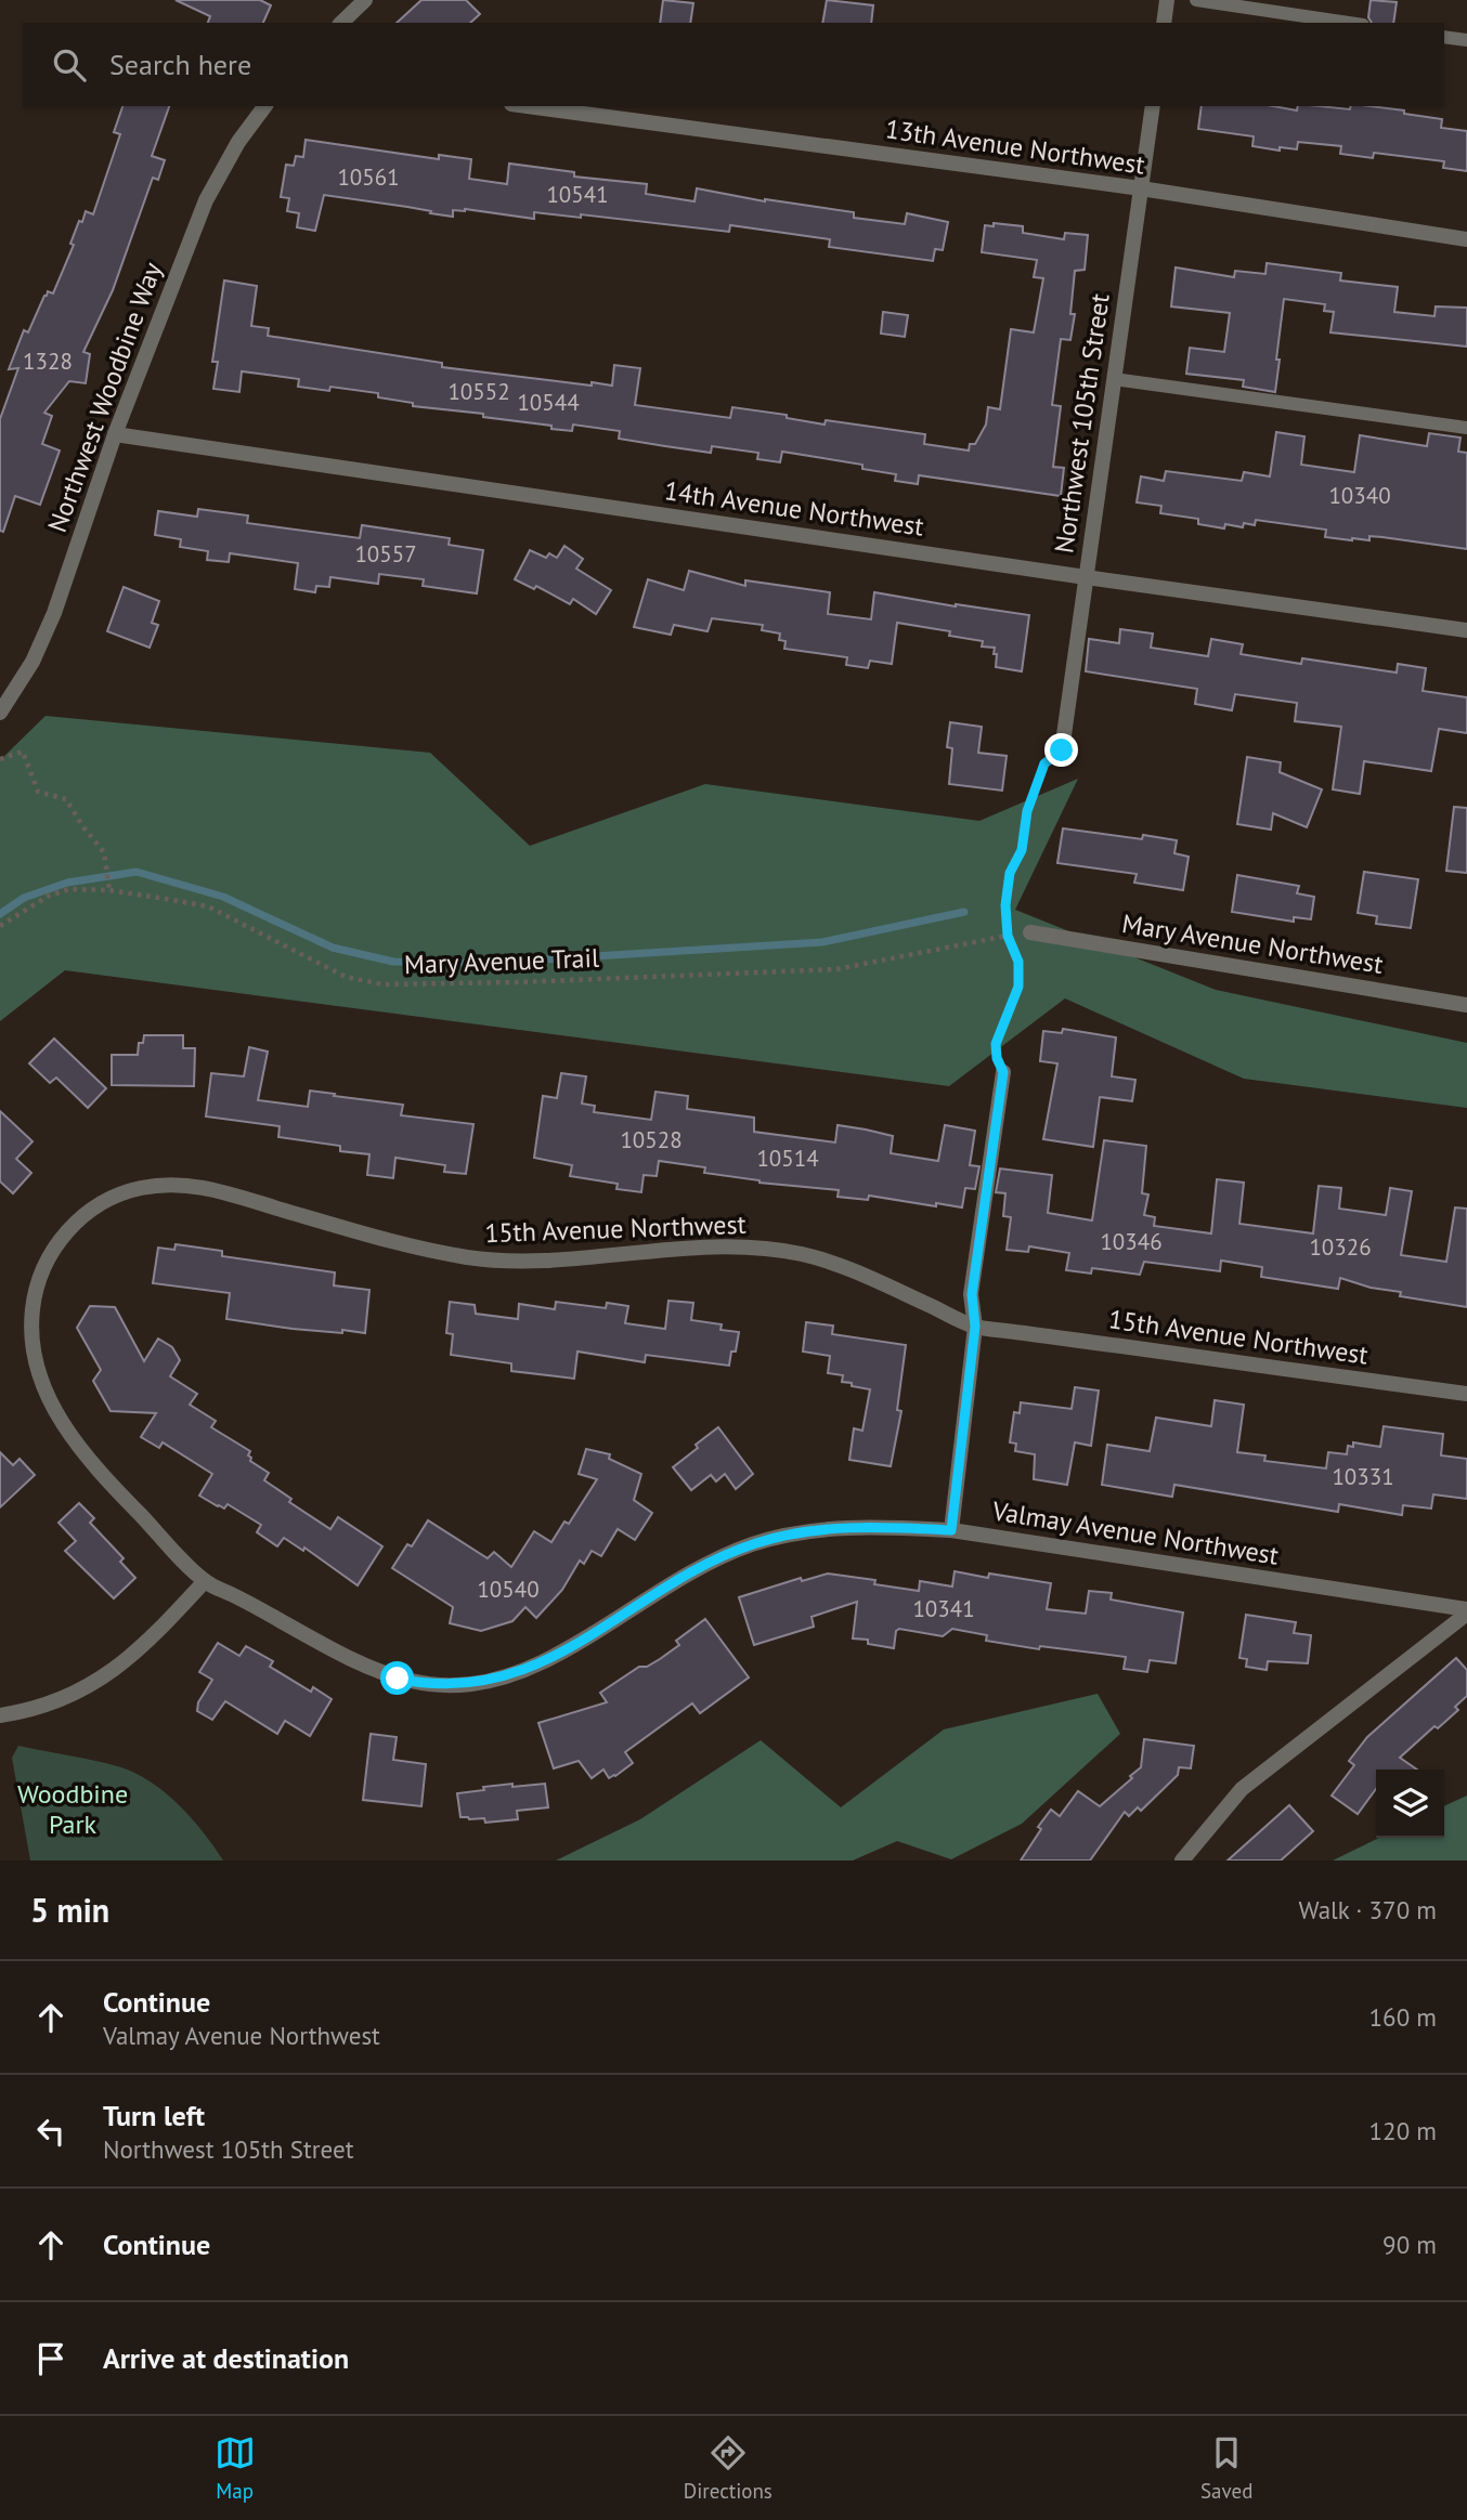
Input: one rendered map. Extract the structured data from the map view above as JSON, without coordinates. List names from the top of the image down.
{
  "streets": {
    "street": [
      "13th Avenue Northwest",
      "Northwest Woodbine Way",
      "Northwest 105th Street",
      "14th Avenue Northwest",
      "Mary Avenue Northwest",
      "15th Avenue Northwest",
      "Valmay Avenue Northwest"
    ],
    "path": ["Mary Avenue Trail"]
  },
  "crossings": [
    ["13th Avenue Northwest", "Northwest 105th Street"],
    ["Northwest Woodbine Way", "14th Avenue Northwest"],
    ["Northwest 105th Street", "14th Avenue Northwest"],
    ["Mary Avenue Northwest", "Mary Avenue Trail"],
    ["15th Avenue Northwest", "Valmay Avenue Northwest"]
  ],
  "parks": ["Woodbine Park"],
  "house_numbers": [
    "10561",
    "10541",
    "1328",
    "10552",
    "10544",
    "10340",
    "10557",
    "10528",
    "10514",
    "10346",
    "10326",
    "10331",
    "10540",
    "10341"
  ],
  "page": {
    "search": "Search here",
    "heading": ["5 min", "Walk · 370 m"],
    "list": [
      ["Continue", "Valmay Avenue Northwest", "160 m"],
      ["Turn left", "Northwest 105th Street", "120 m"],
      ["Continue", "90 m"],
      "Arrive at destination"
    ],
    "nav": ["Map", "Directions", "Saved"]
  }
}
